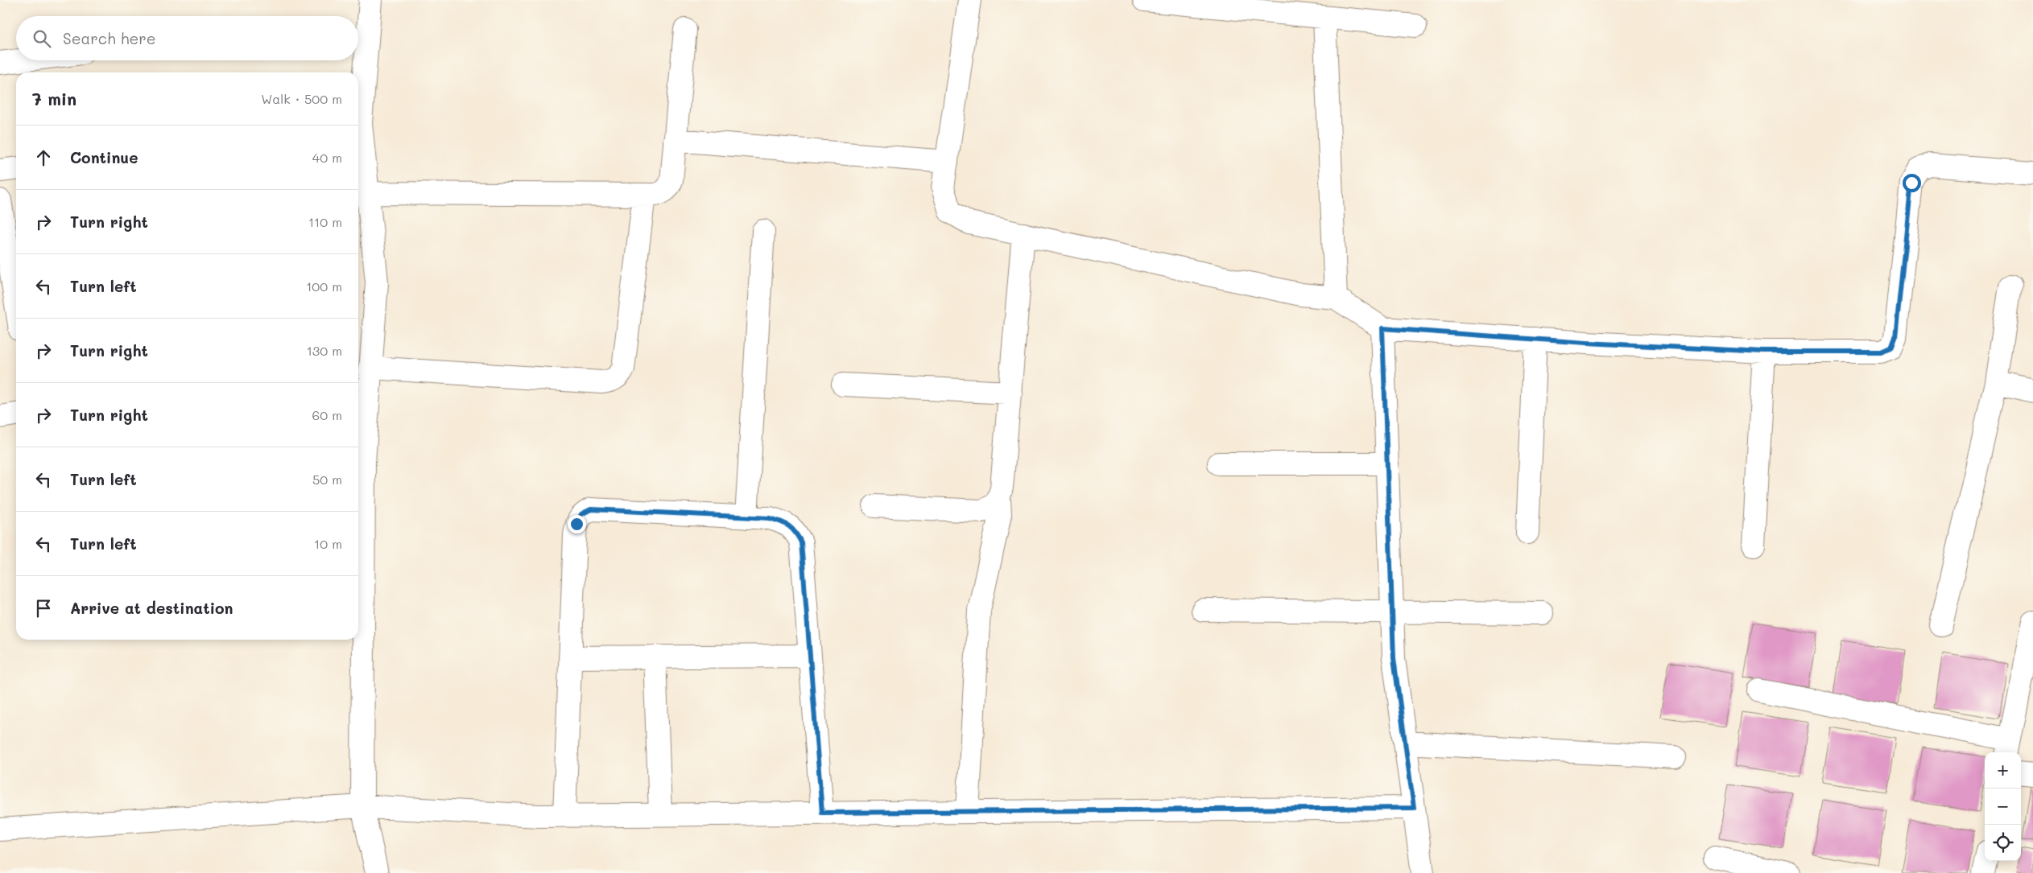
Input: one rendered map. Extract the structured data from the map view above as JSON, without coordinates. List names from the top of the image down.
{
  "page": {
    "search": "Search here",
    "heading": ["7 min", "Walk · 500 m"],
    "list": [
      ["Continue", "40 m"],
      ["Turn right", "110 m"],
      ["Turn left", "100 m"],
      ["Turn right", "130 m"],
      ["Turn right", "60 m"],
      ["Turn left", "50 m"],
      ["Turn left", "10 m"],
      "Arrive at destination"
    ],
    "map_buttons": ["+", "−"]
  }
}
